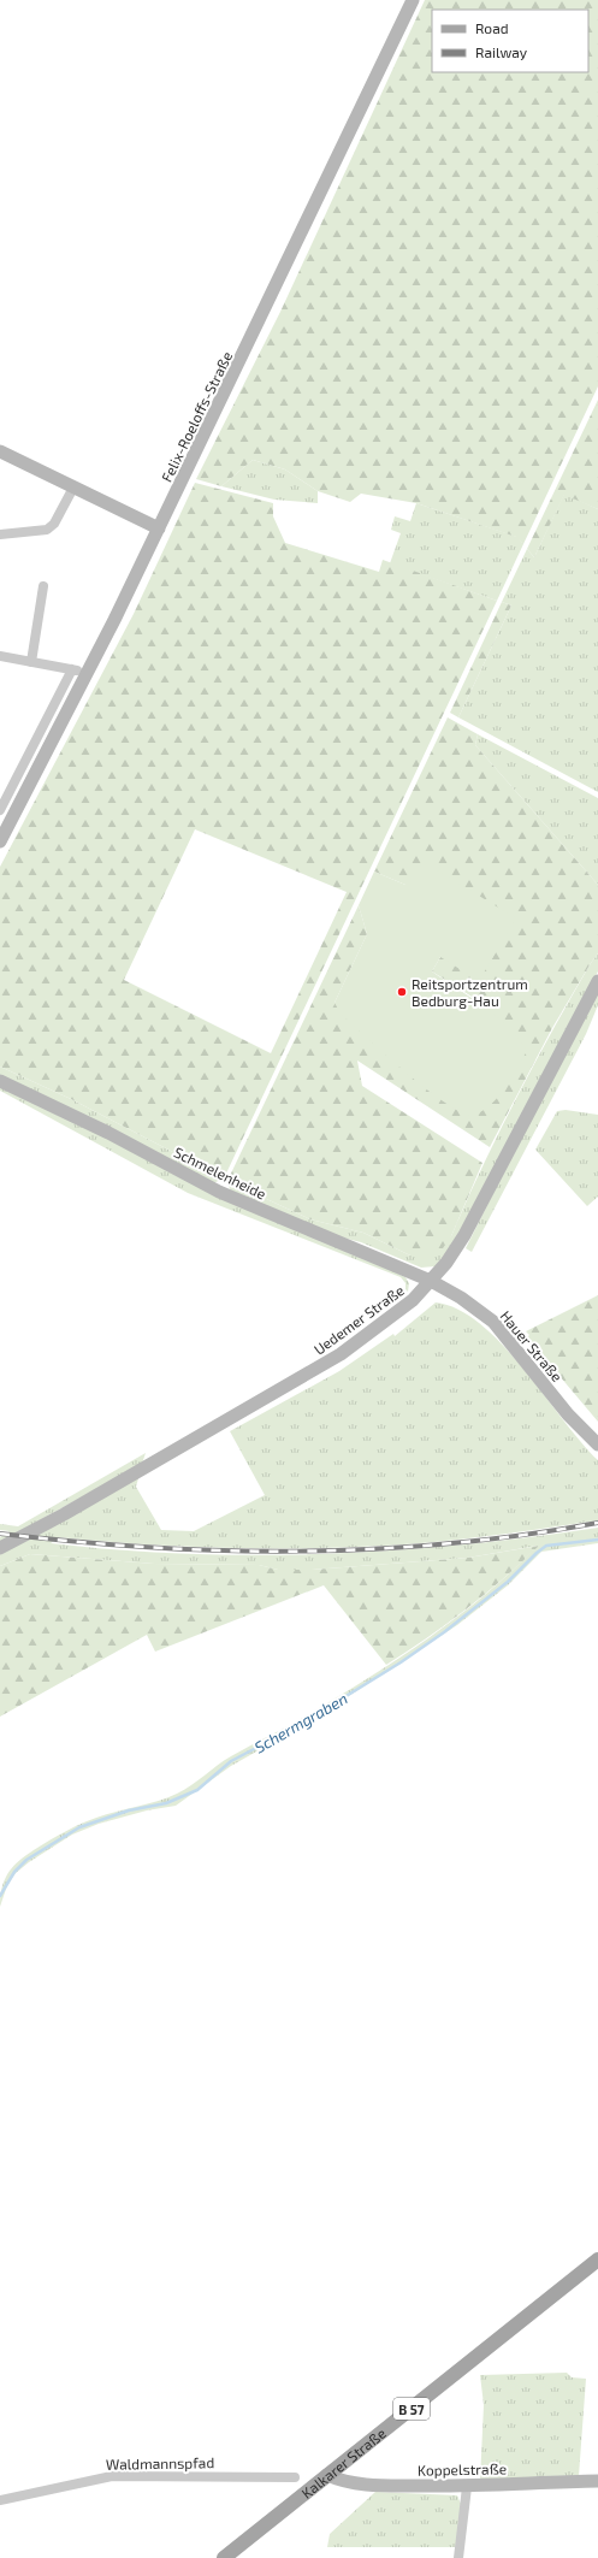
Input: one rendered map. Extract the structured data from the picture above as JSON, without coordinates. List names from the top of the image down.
{
  "streets": {
    "main road": ["B 57", "Kalkarer Straße"],
    "street": [
      "Felix-Roeloffs-Straße",
      "Schmelenheide",
      "Uedemer Straße",
      "Hauer Straße",
      "Waldmannspfad",
      "Koppelstraße"
    ]
  },
  "crossings": [
    ["Schmelenheide", "Uedemer Straße"],
    ["Schmelenheide", "Hauer Straße"],
    ["Uedemer Straße", "Hauer Straße"],
    ["Kalkarer Straße", "Koppelstraße"]
  ],
  "water": ["Schermgraben"],
  "places": ["Reitsportzentrum Bedburg-Hau"],
  "legend": ["Road", "Railway"]
}
